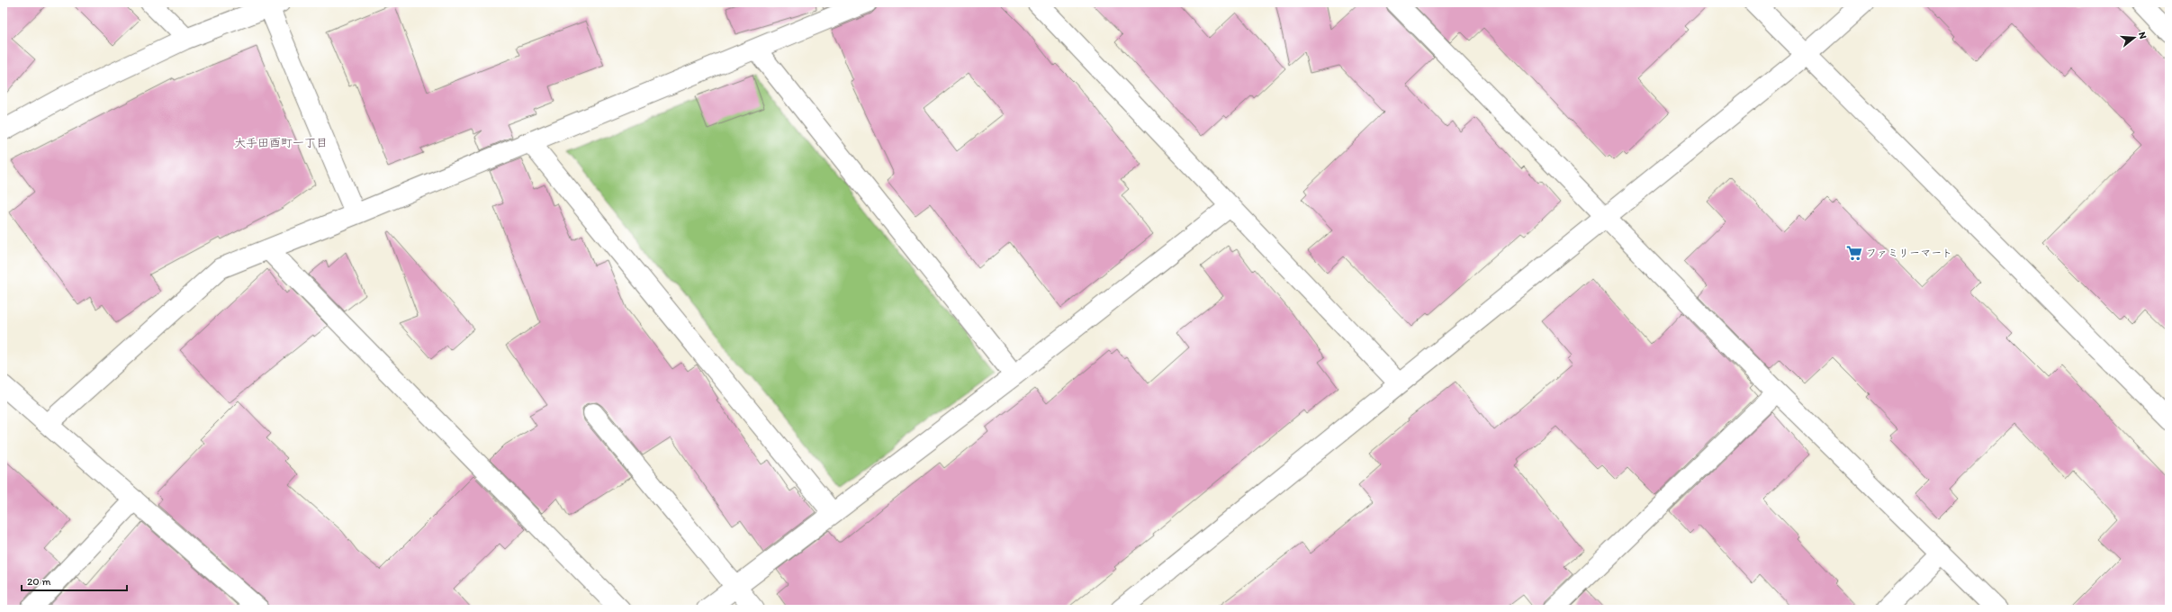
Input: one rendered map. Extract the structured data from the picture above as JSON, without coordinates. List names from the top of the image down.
{
  "districts": ["大手田酉町一丁目"],
  "places": {
    "supermarket": ["ファミリーマート"]
  },
  "scale_bar": "20 m",
  "north": "right"
}
